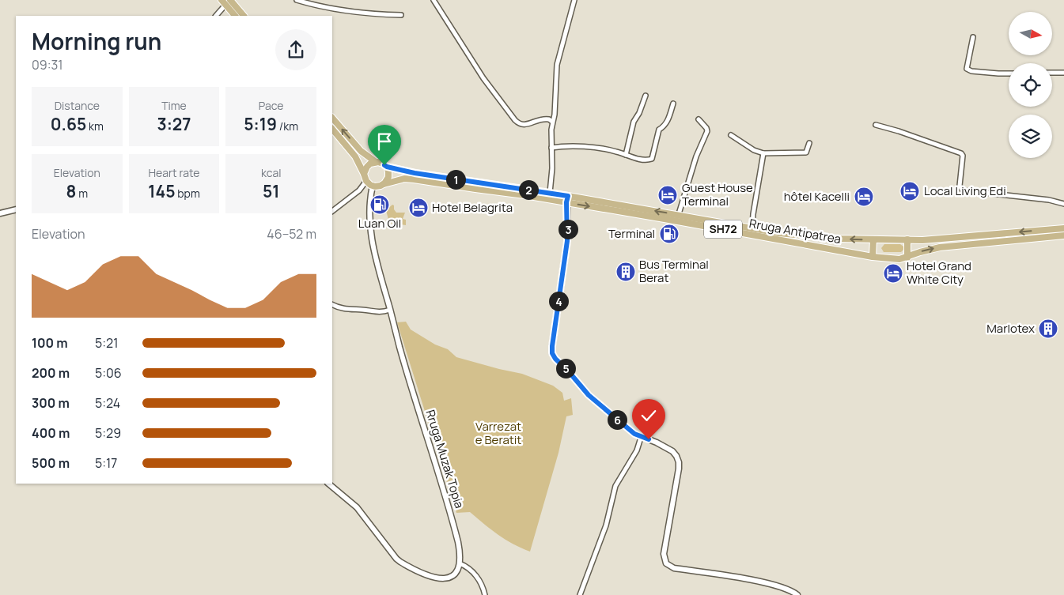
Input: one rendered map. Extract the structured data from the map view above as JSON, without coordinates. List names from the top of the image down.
{
  "streets": {
    "main road": ["SH72", "Rruga Antipatrea"],
    "street": ["Rruga Muzak Topia"]
  },
  "crossings": [
    ["Rruga Antipatrea", "Rruga Muzak Topia"]
  ],
  "parks": ["Varrezat e Beratit"],
  "places": {
    "hotel": [
      "Local Living Edi",
      "Guest House Terminal",
      "hôtel Kacelli",
      "Hotel Belagrita",
      "Hotel Grand White City"
    ],
    "fuel station": ["Luan Oil", "Terminal"],
    "building": ["Bus Terminal Berat", "Marlotex"]
  },
  "north": "right",
  "page": {
    "heading": ["Morning run", "09:31"],
    "stats": [
      ["Distance", "0.65 km"],
      ["Time", "3:27"],
      ["Pace", "5:19 /km"],
      ["Elevation", "8 m"],
      ["Heart rate", "145 bpm"],
      ["kcal", "51"]
    ],
    "pins": [
      "1",
      "2",
      "3",
      "4",
      "5",
      "6"
    ],
    "chart": ["Elevation", "46–52 m"],
    "list": [
      {
        "name": "100 m",
        "note": "5:21"
      },
      {
        "name": "200 m",
        "note": "5:06"
      },
      {
        "name": "300 m",
        "note": "5:24"
      },
      {
        "name": "400 m",
        "note": "5:29"
      },
      {
        "name": "500 m",
        "note": "5:17"
      }
    ]
  }
}
